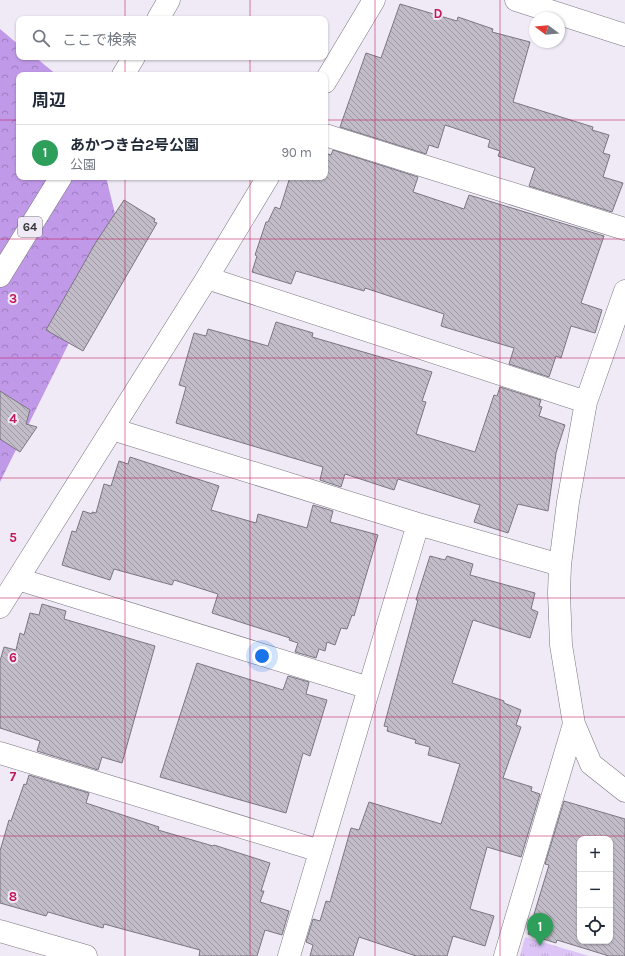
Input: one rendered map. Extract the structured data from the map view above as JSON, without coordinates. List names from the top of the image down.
{
  "streets": {
    "street": ["64"]
  },
  "north": "left",
  "page": {
    "search": "ここで検索",
    "heading": "周辺",
    "list": [
      {
        "mark": "1",
        "name": "あかつき台2号公園",
        "note": "公園",
        "value": "90 m"
      }
    ],
    "map_buttons": ["+", "−"],
    "pins": "1"
  },
  "grid": {
    "columns": ["D"],
    "rows": [
      "3",
      "4",
      "5",
      "6",
      "7",
      "8"
    ]
  }
}
